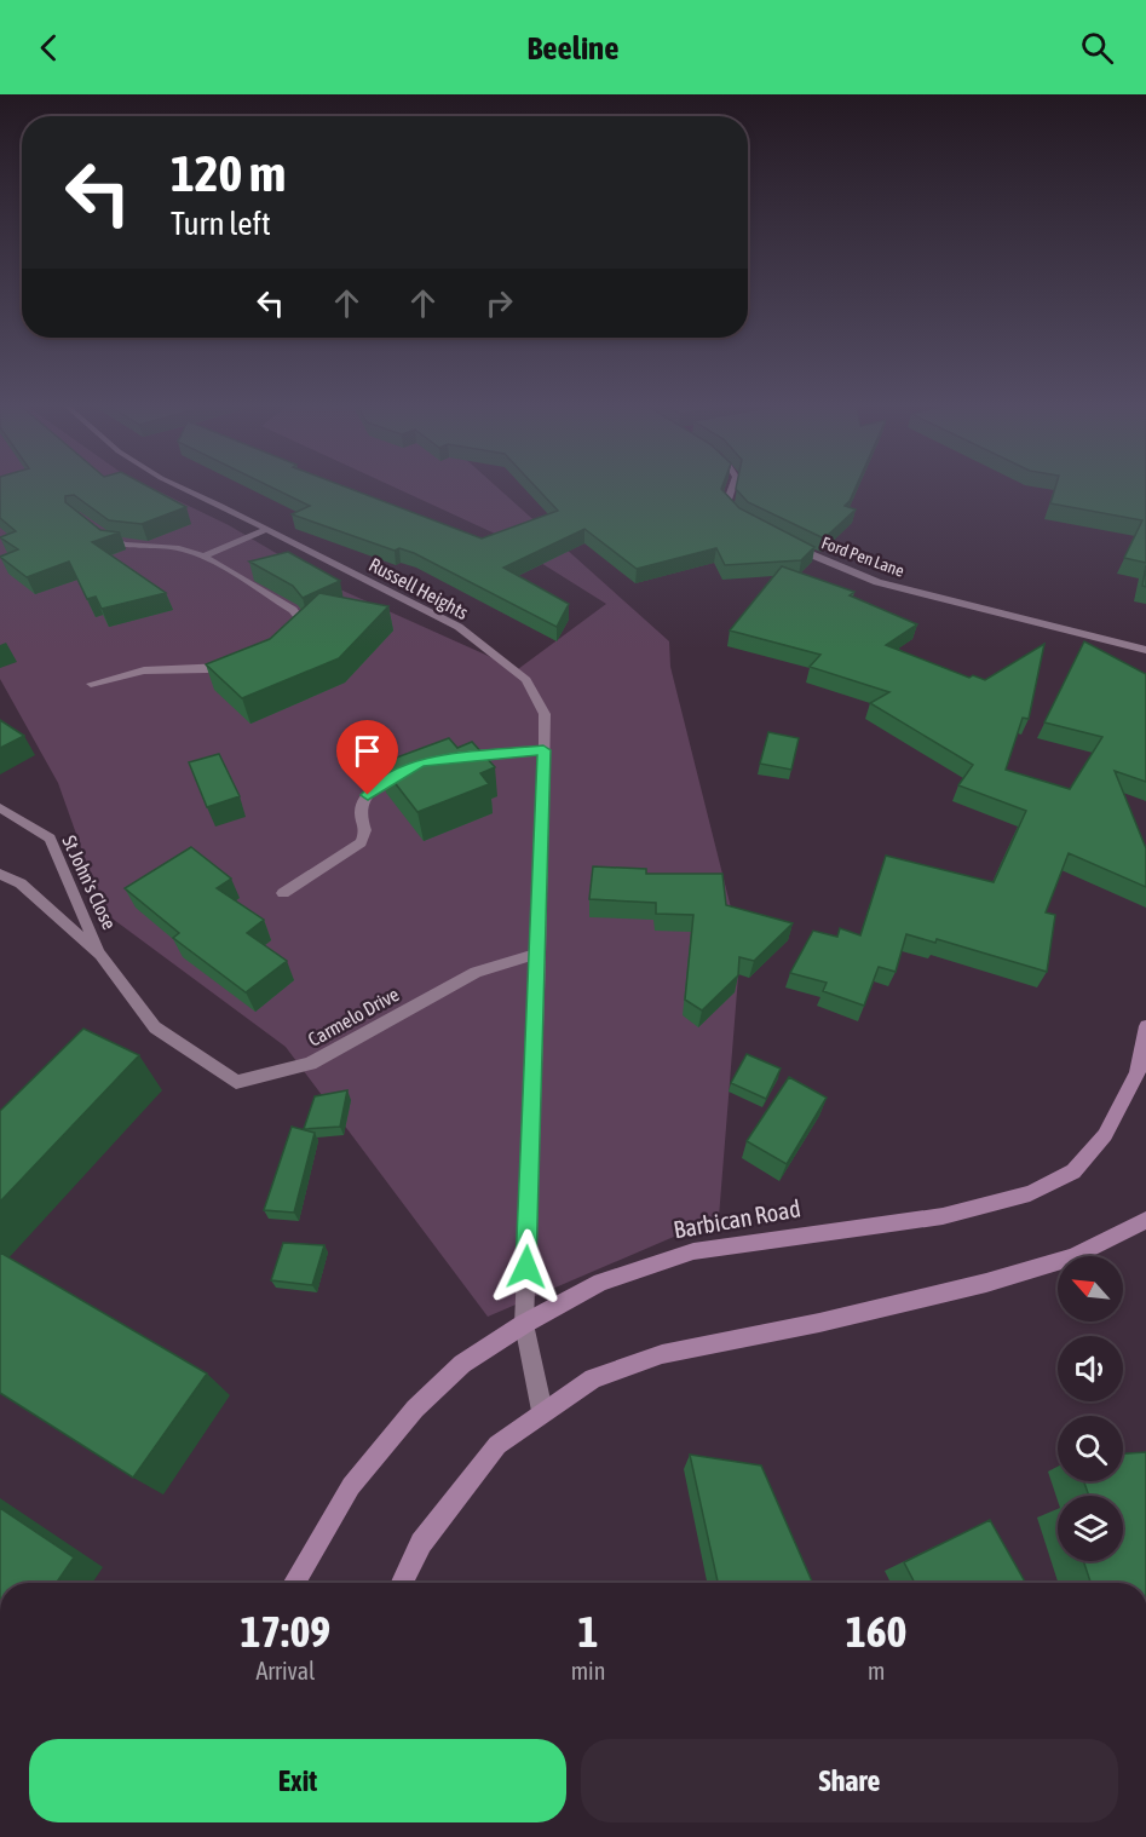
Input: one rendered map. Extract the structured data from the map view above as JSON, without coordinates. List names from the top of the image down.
{
  "streets": {
    "main road": ["Barbican Road"],
    "street": [
      "Ford Pen Lane",
      "Russell Heights",
      "St John's Close",
      "Carmelo Drive"
    ]
  },
  "crossings": [
    ["Russell Heights", "Carmelo Drive"],
    ["Russell Heights", "Barbican Road"],
    ["St John's Close", "Carmelo Drive"]
  ],
  "north": "top left",
  "page": {
    "header": "Beeline",
    "turn": ["120 m", "Turn left"],
    "eta": [
      "17:09",
      "Arrival",
      "1",
      "min",
      "160",
      "m"
    ],
    "buttons": ["Exit", "Share"]
  }
}
